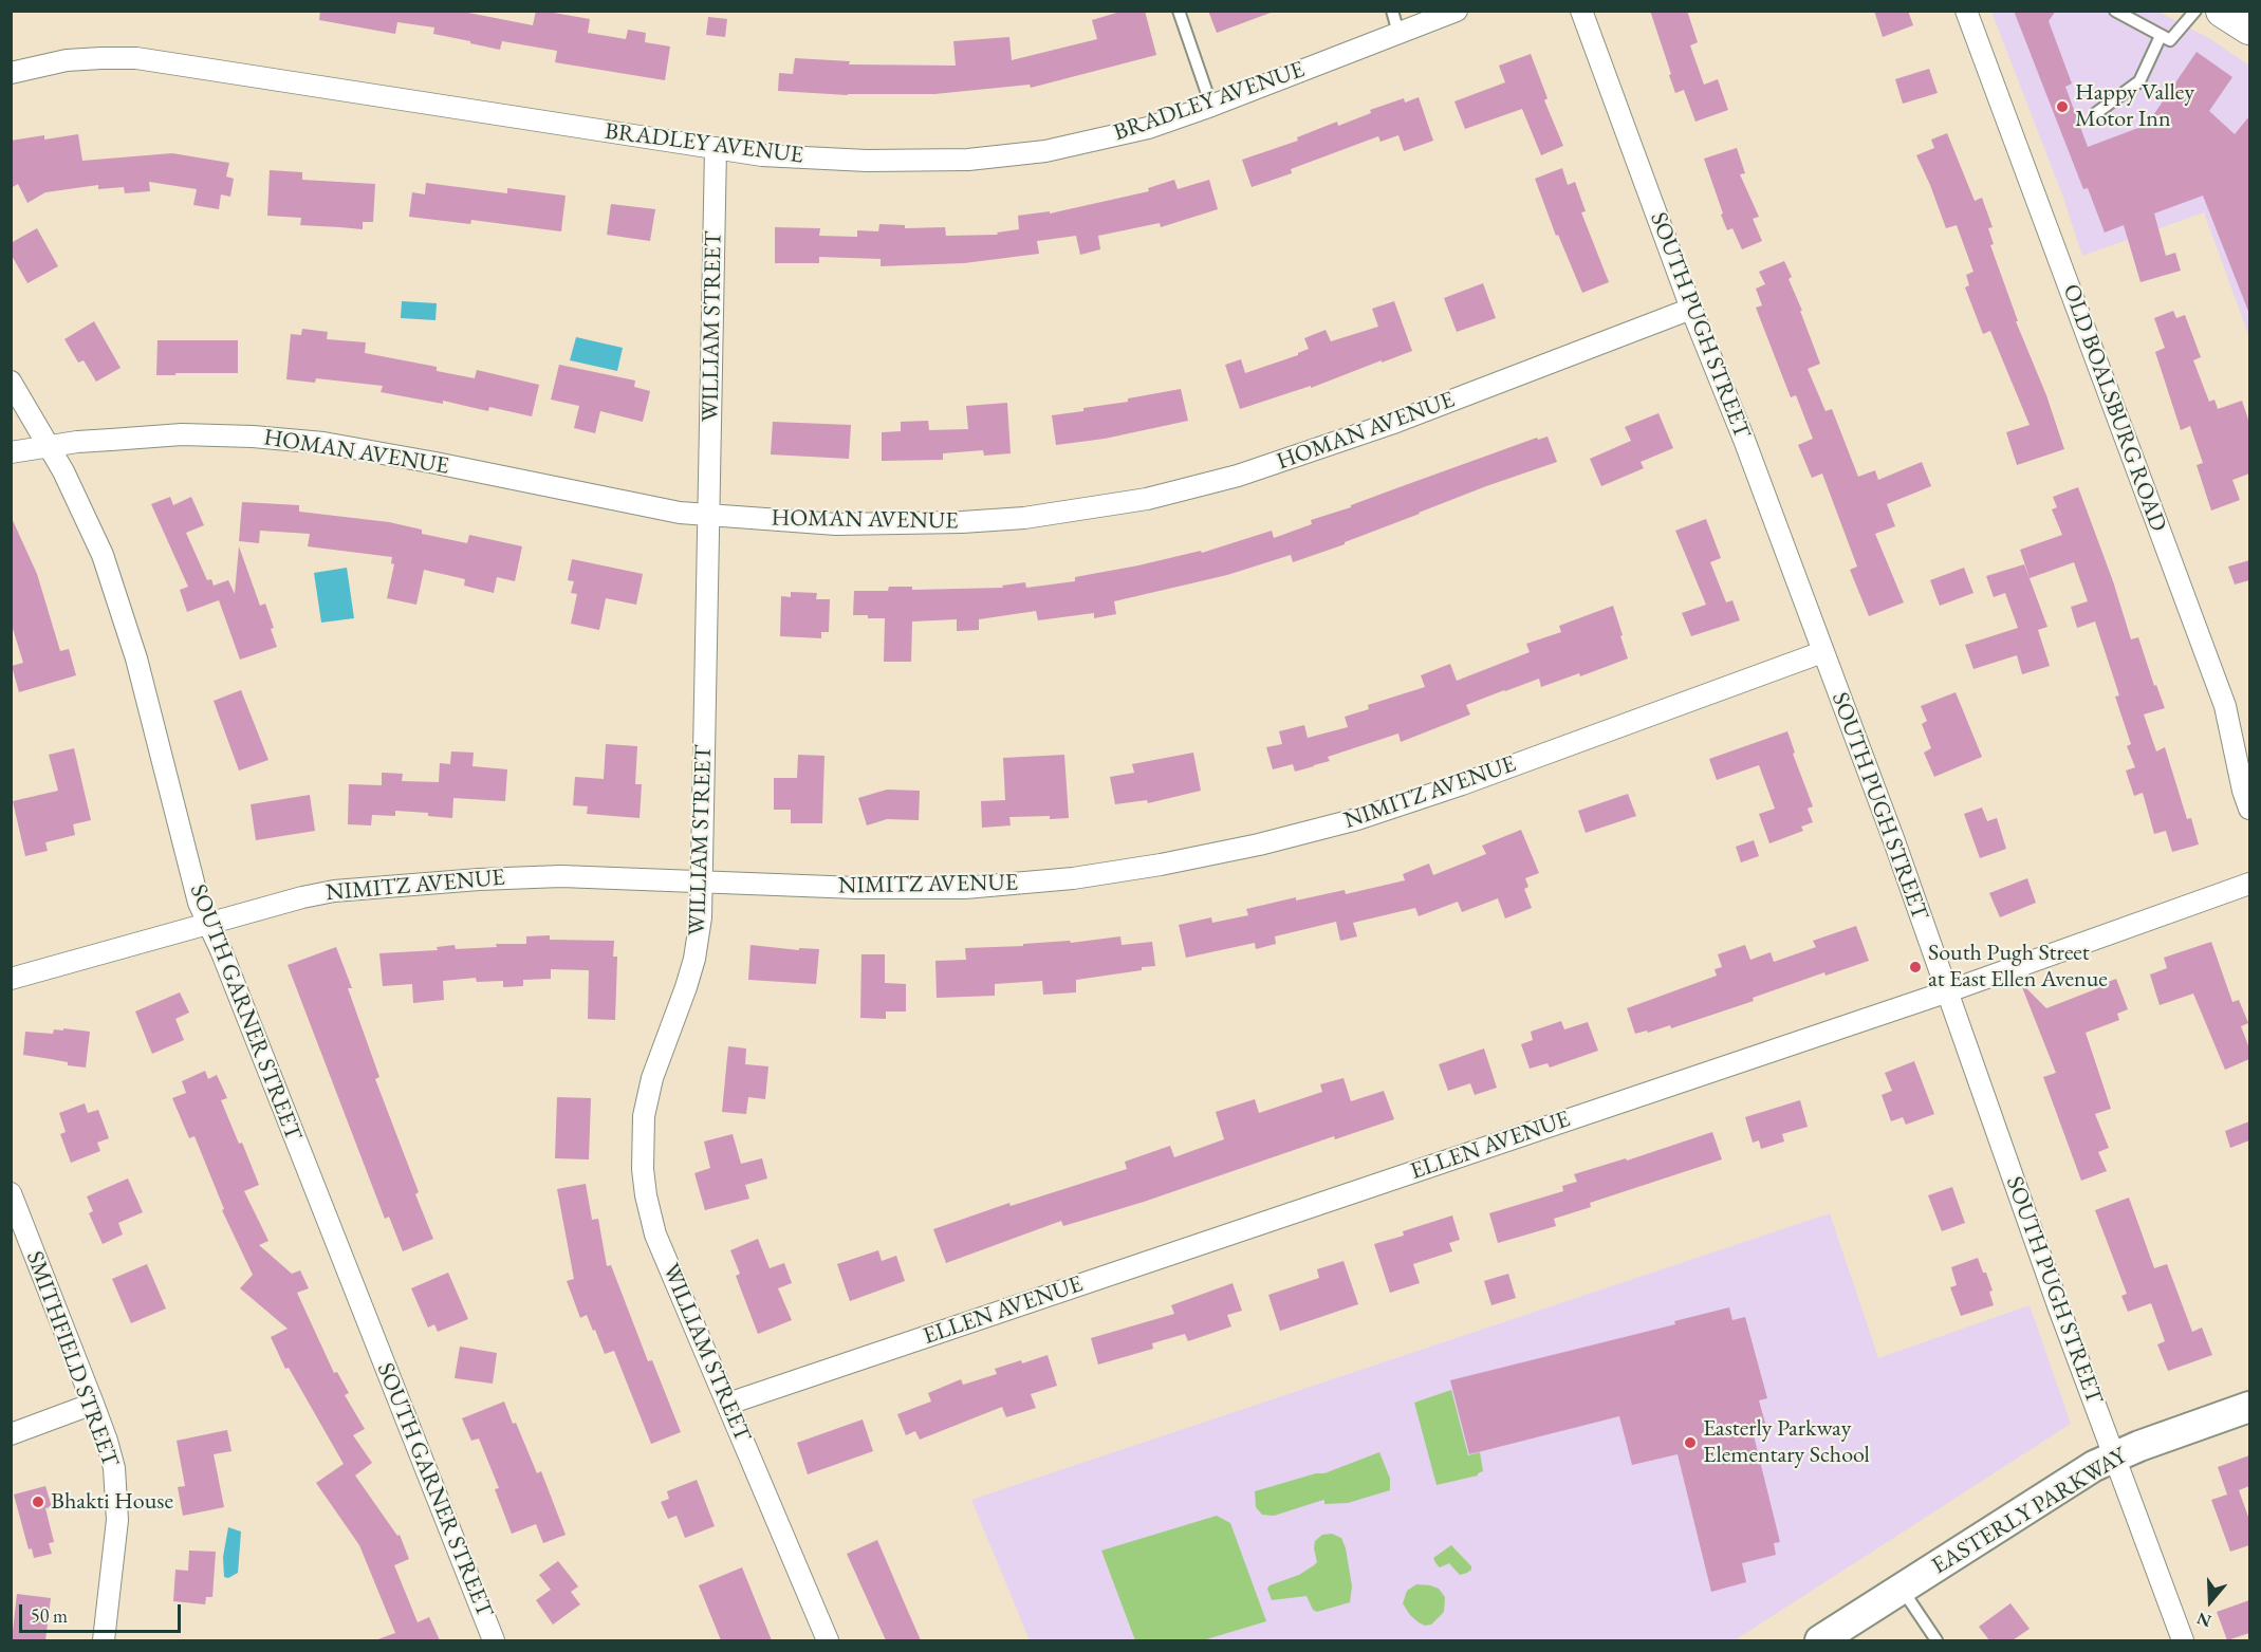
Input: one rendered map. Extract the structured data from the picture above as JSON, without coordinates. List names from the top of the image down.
{
  "streets": {
    "main road": ["EASTERLY PARKWAY"],
    "street": [
      "BRADLEY AVENUE",
      "SOUTH PUGH STREET",
      "WILLIAM STREET",
      "OLD BOALSBURG ROAD",
      "HOMAN AVENUE",
      "NIMITZ AVENUE",
      "SOUTH GARNER STREET",
      "ELLEN AVENUE",
      "SMITHFIELD STREET"
    ]
  },
  "crossings": [
    ["BRADLEY AVENUE", "WILLIAM STREET"],
    ["SOUTH PUGH STREET", "HOMAN AVENUE"],
    ["SOUTH PUGH STREET", "NIMITZ AVENUE"],
    ["SOUTH PUGH STREET", "ELLEN AVENUE"],
    ["SOUTH PUGH STREET", "EASTERLY PARKWAY"],
    ["WILLIAM STREET", "HOMAN AVENUE"],
    ["WILLIAM STREET", "NIMITZ AVENUE"],
    ["WILLIAM STREET", "ELLEN AVENUE"],
    ["HOMAN AVENUE", "SOUTH GARNER STREET"],
    ["NIMITZ AVENUE", "SOUTH GARNER STREET"]
  ],
  "places": [
    "Happy Valley Motor Inn",
    "South Pugh Street at East Ellen Avenue",
    "Easterly Parkway Elementary School",
    "Bhakti House"
  ],
  "scale_bar": "50 m",
  "north": "bottom"
}
